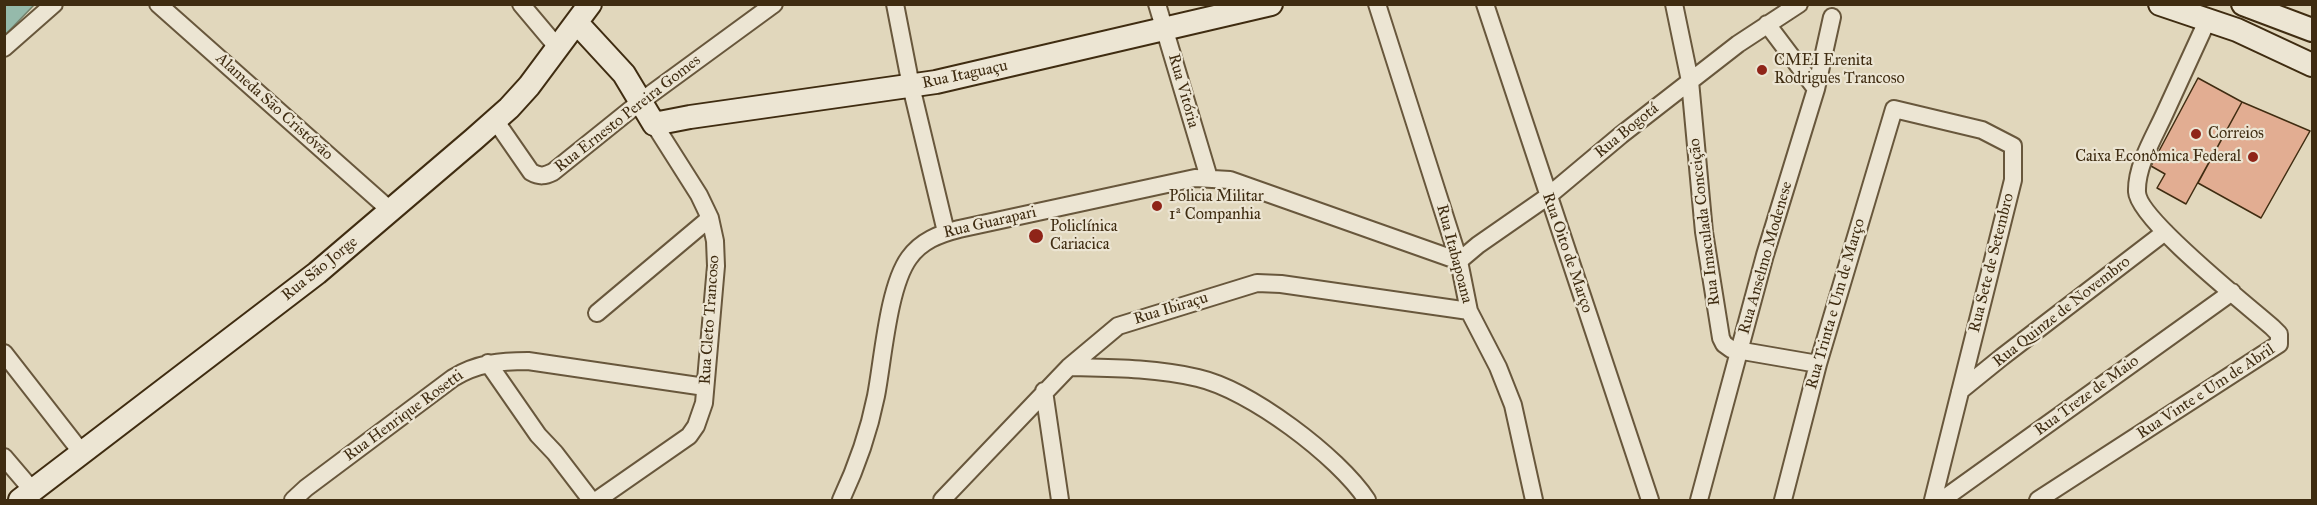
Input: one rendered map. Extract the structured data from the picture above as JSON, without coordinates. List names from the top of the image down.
{
  "streets": {
    "main road": ["Rua Itaguaçu", "Rua São Jorge", "Rua Cleto Trancoso"],
    "street": [
      "Rua Vitória",
      "Alameda São Cristóvão",
      "Rua Ernesto Pereira Gomes",
      "Rua Bogotá",
      "Rua Imaculada Conceição",
      "Rua Guarapari",
      "Rua Oito de Março",
      "Rua Itabapoana",
      "Rua Anselmo Modenese",
      "Rua Sete de Setembro",
      "Rua Trinta e Um de Março",
      "Rua Ibiraçu",
      "Rua Quinze de Novembro",
      "Rua Vinte e Um de Abril",
      "Rua Treze de Maio",
      "Rua Henrique Rosetti"
    ]
  },
  "crossings": [
    ["Rua Itaguaçu", "Rua Vitória"],
    ["Rua Itaguaçu", "Rua Cleto Trancoso"],
    ["Rua Vitória", "Rua Guarapari"],
    ["Alameda São Cristóvão", "Rua São Jorge"],
    ["Rua Ernesto Pereira Gomes", "Rua São Jorge"],
    ["Rua Ernesto Pereira Gomes", "Rua Cleto Trancoso"],
    ["Rua Bogotá", "Rua Imaculada Conceição"],
    ["Rua Bogotá", "Rua Guarapari"],
    ["Rua Bogotá", "Rua Oito de Março"],
    ["Rua Bogotá", "Rua Itabapoana"],
    ["Rua Imaculada Conceição", "Rua Anselmo Modenese"],
    ["Rua Guarapari", "Rua Itabapoana"],
    ["Rua Itabapoana", "Rua Ibiraçu"],
    ["Rua Sete de Setembro", "Rua Trinta e Um de Março"],
    ["Rua Sete de Setembro", "Rua Quinze de Novembro"],
    ["Rua São Jorge", "Rua Cleto Trancoso"],
    ["Rua Quinze de Novembro", "Rua Vinte e Um de Abril"],
    ["Rua Cleto Trancoso", "Rua Henrique Rosetti"],
    ["Rua Vinte e Um de Abril", "Rua Treze de Maio"]
  ],
  "places": [
    "CMEI Erenita Rodrigues Trancoso",
    "Correios",
    "Caixa Econômica Federal",
    "Policia Militar 1ª Companhia",
    "Policlínica Cariacica"
  ]
}
